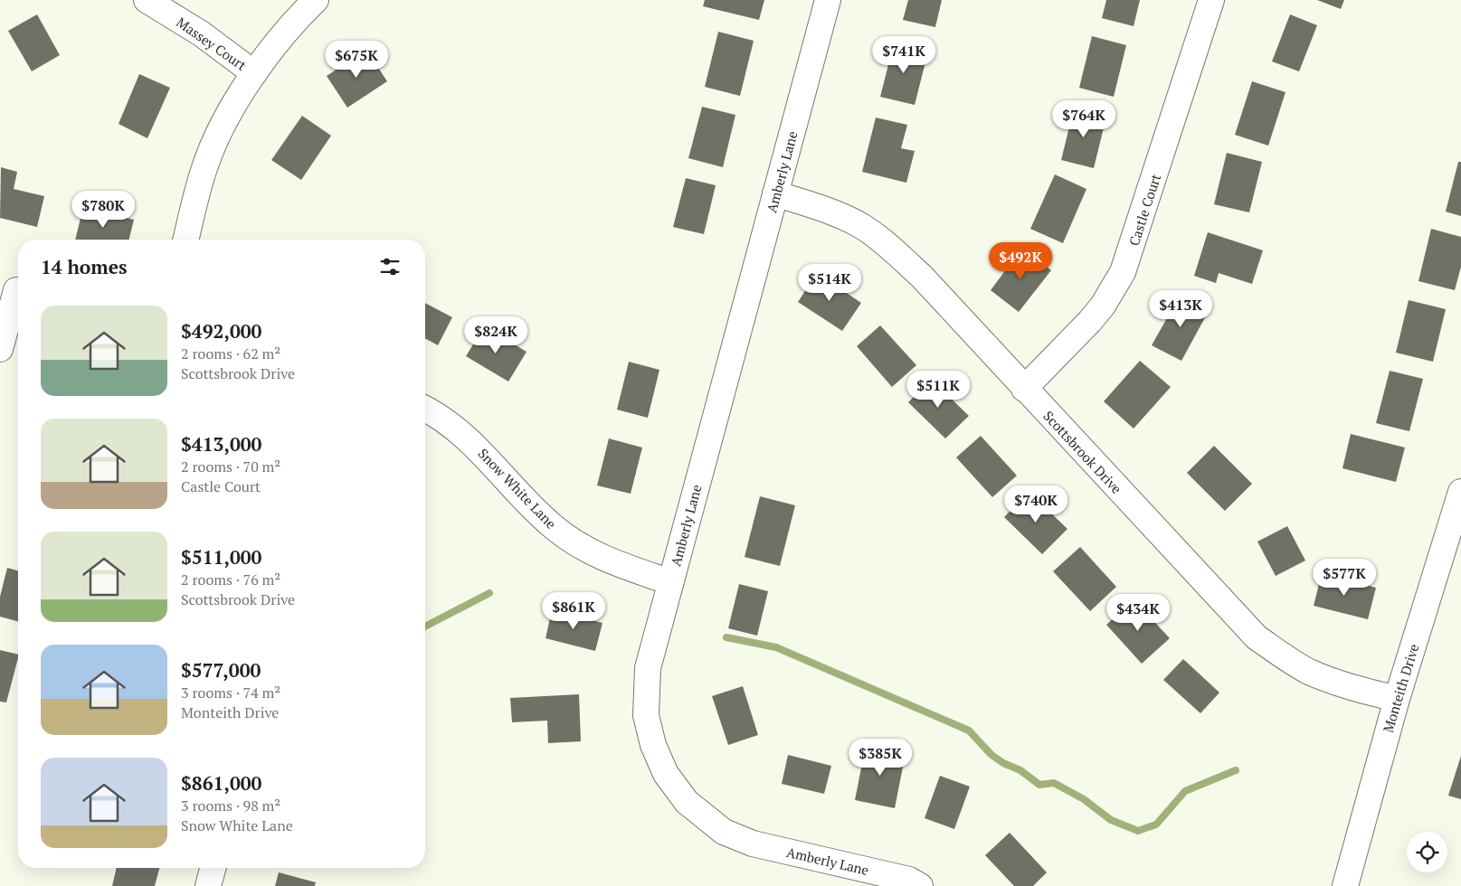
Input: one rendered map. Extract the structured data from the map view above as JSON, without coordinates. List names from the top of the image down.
{
  "streets": {
    "street": [
      "Massey Court",
      "Amberly Lane",
      "Castle Court",
      "Scottsbrook Drive",
      "Snow White Lane",
      "Monteith Drive"
    ]
  },
  "crossings": [
    ["Amberly Lane", "Scottsbrook Drive"],
    ["Amberly Lane", "Snow White Lane"],
    ["Castle Court", "Scottsbrook Drive"],
    ["Scottsbrook Drive", "Monteith Drive"]
  ],
  "page": {
    "price": [
      "$741K",
      "$675K",
      "$764K",
      "$780K",
      "$492K",
      "$514K",
      "$413K",
      "$824K",
      "$511K",
      "$740K",
      "$577K",
      "$861K",
      "$434K",
      "$385K"
    ],
    "heading": "14 homes",
    "list": [
      {
        "name": "$492,000",
        "note": "2 rooms · 62 m² · Scottsbrook Drive"
      },
      {
        "name": "$413,000",
        "note": "2 rooms · 70 m² · Castle Court"
      },
      {
        "name": "$511,000",
        "note": "2 rooms · 76 m² · Scottsbrook Drive"
      },
      {
        "name": "$577,000",
        "note": "3 rooms · 74 m² · Monteith Drive"
      },
      {
        "name": "$861,000",
        "note": "3 rooms · 98 m² · Snow White Lane"
      }
    ]
  }
}
